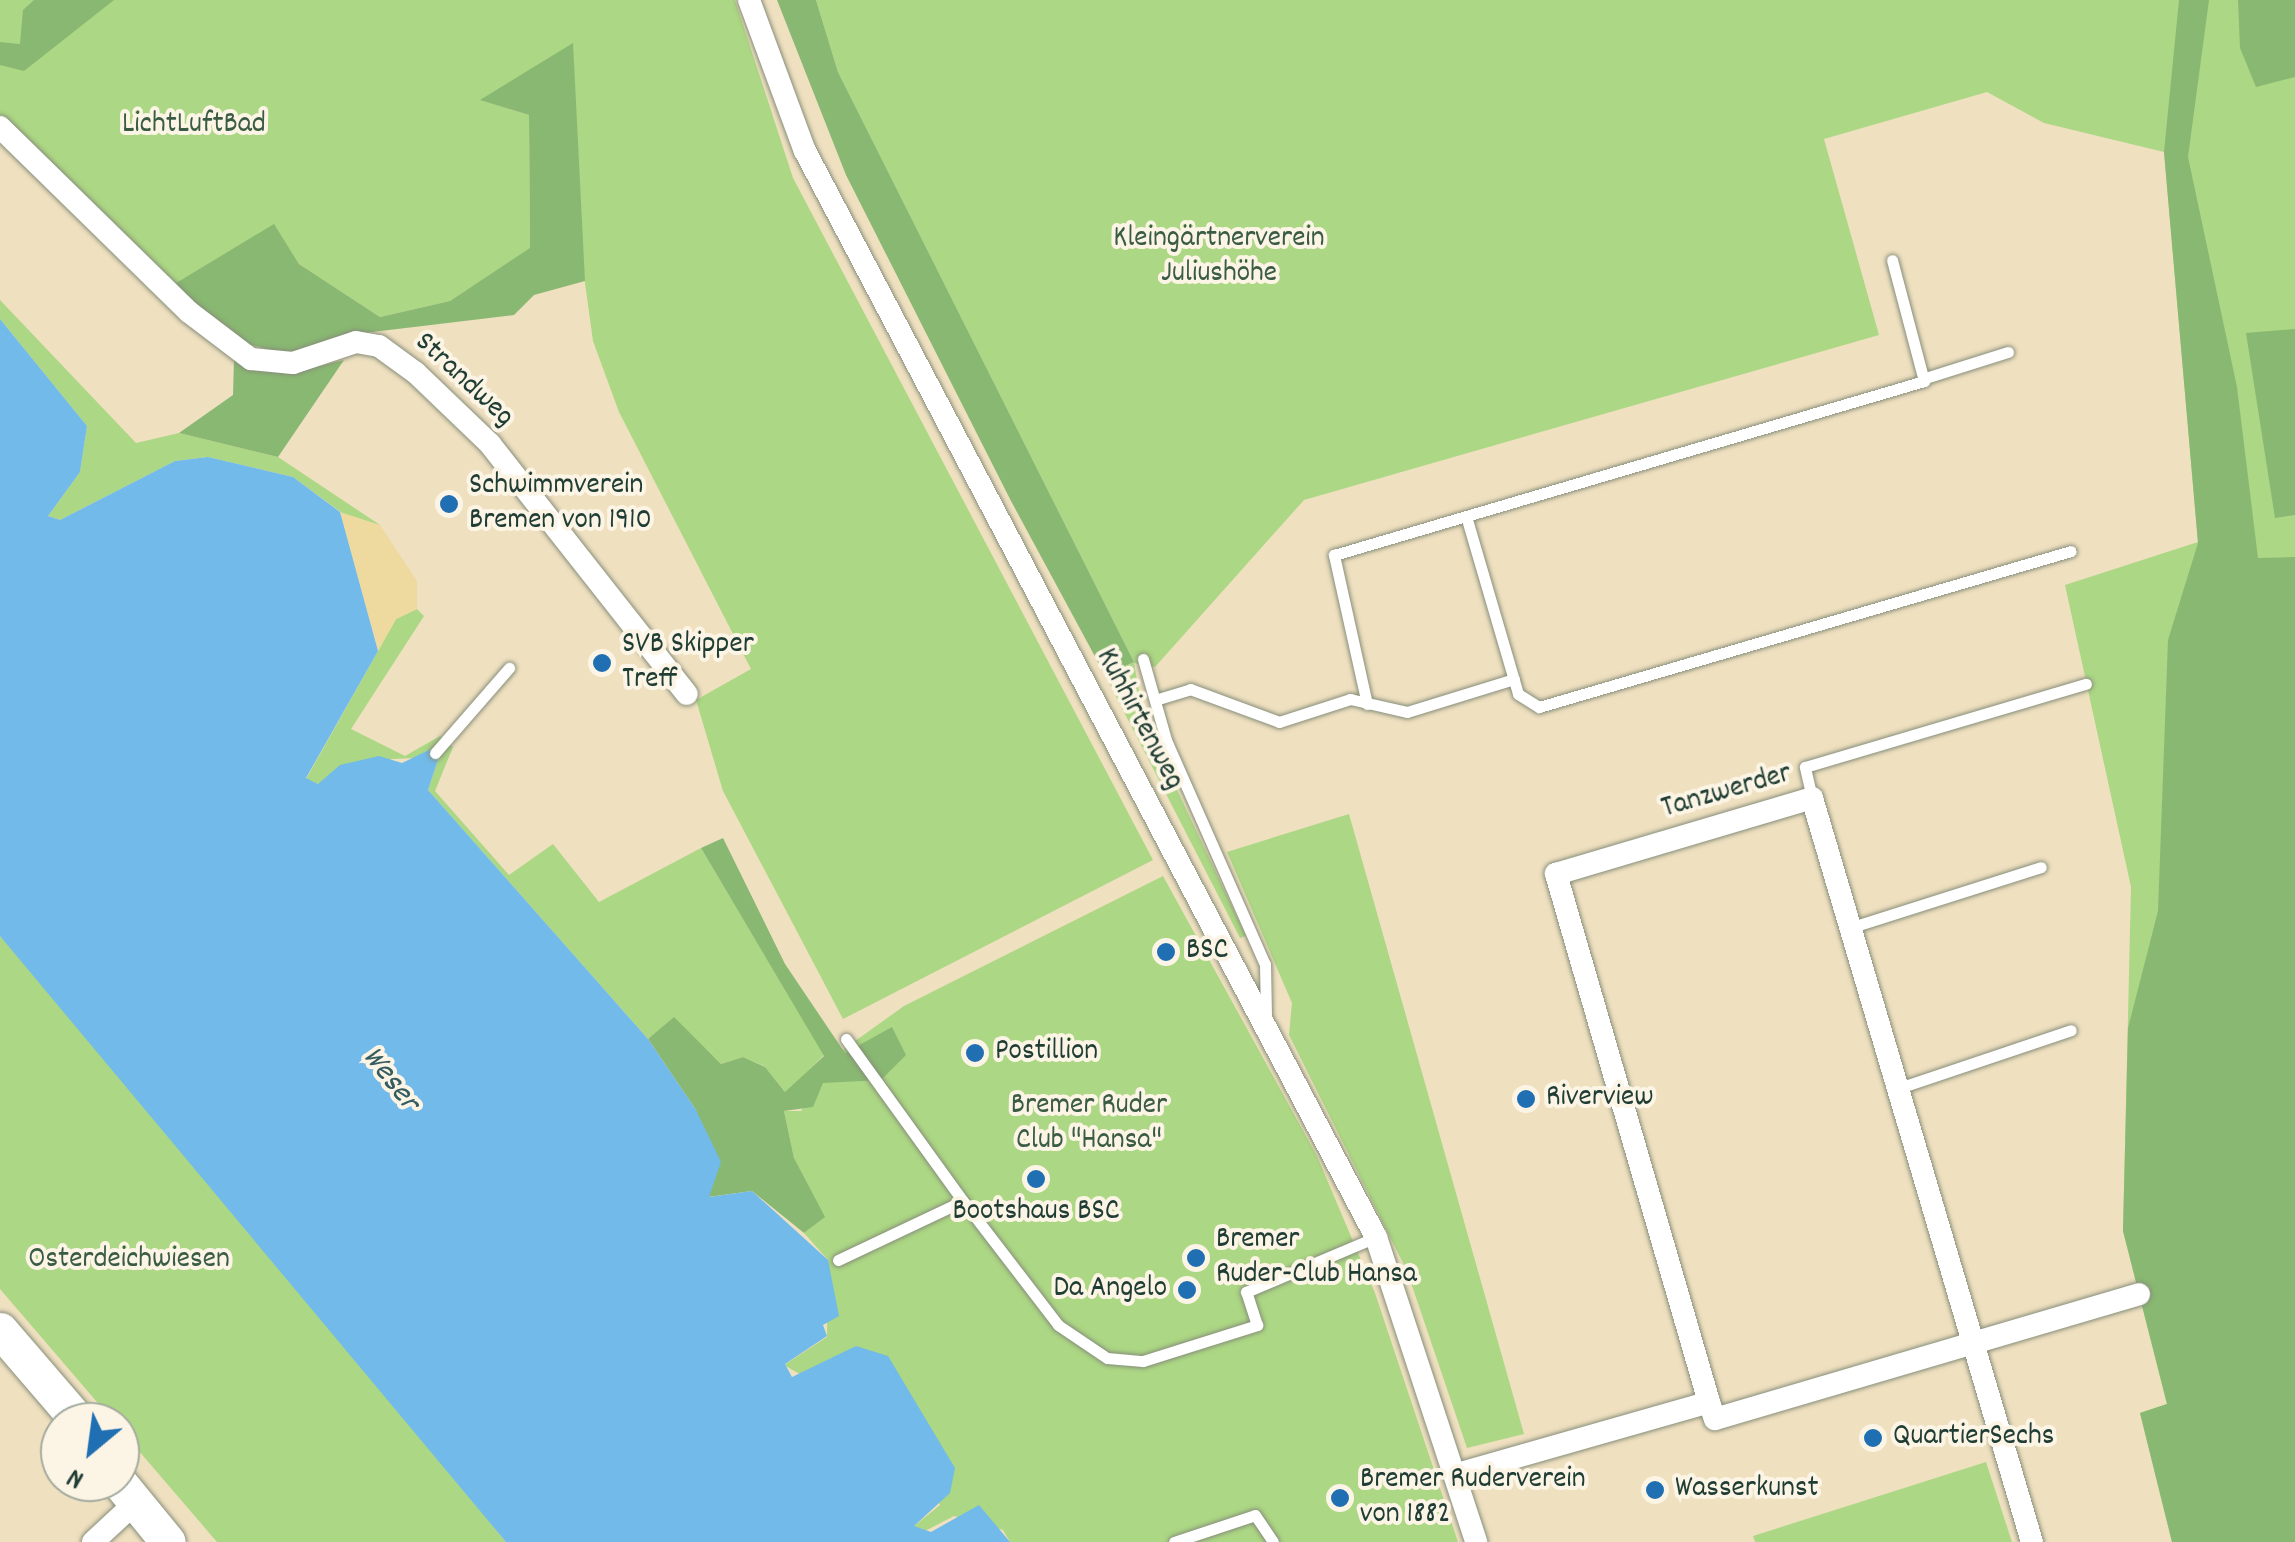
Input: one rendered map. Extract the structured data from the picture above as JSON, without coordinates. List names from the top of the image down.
{
  "streets": {
    "street": ["Strandweg", "Kuhhirtenweg", "Tanzwerder"]
  },
  "water": ["Weser"],
  "parks": [
    "LichtLuftBad",
    "Kleingärtnerverein Juliushöhe",
    "Bremer Ruder Club \"Hansa\"",
    "Osterdeichwiesen"
  ],
  "places": [
    "Schwimmverein Bremen von 1910",
    "SVB Skipper Treff",
    "BSC",
    "Postillion",
    "Riverview",
    "Bootshaus BSC",
    "Bremer Ruder-Club Hansa",
    "Da Angelo",
    "QuartierSechs",
    "Wasserkunst",
    "Bremer Ruderverein von 1882"
  ],
  "north": "bottom left"
}
